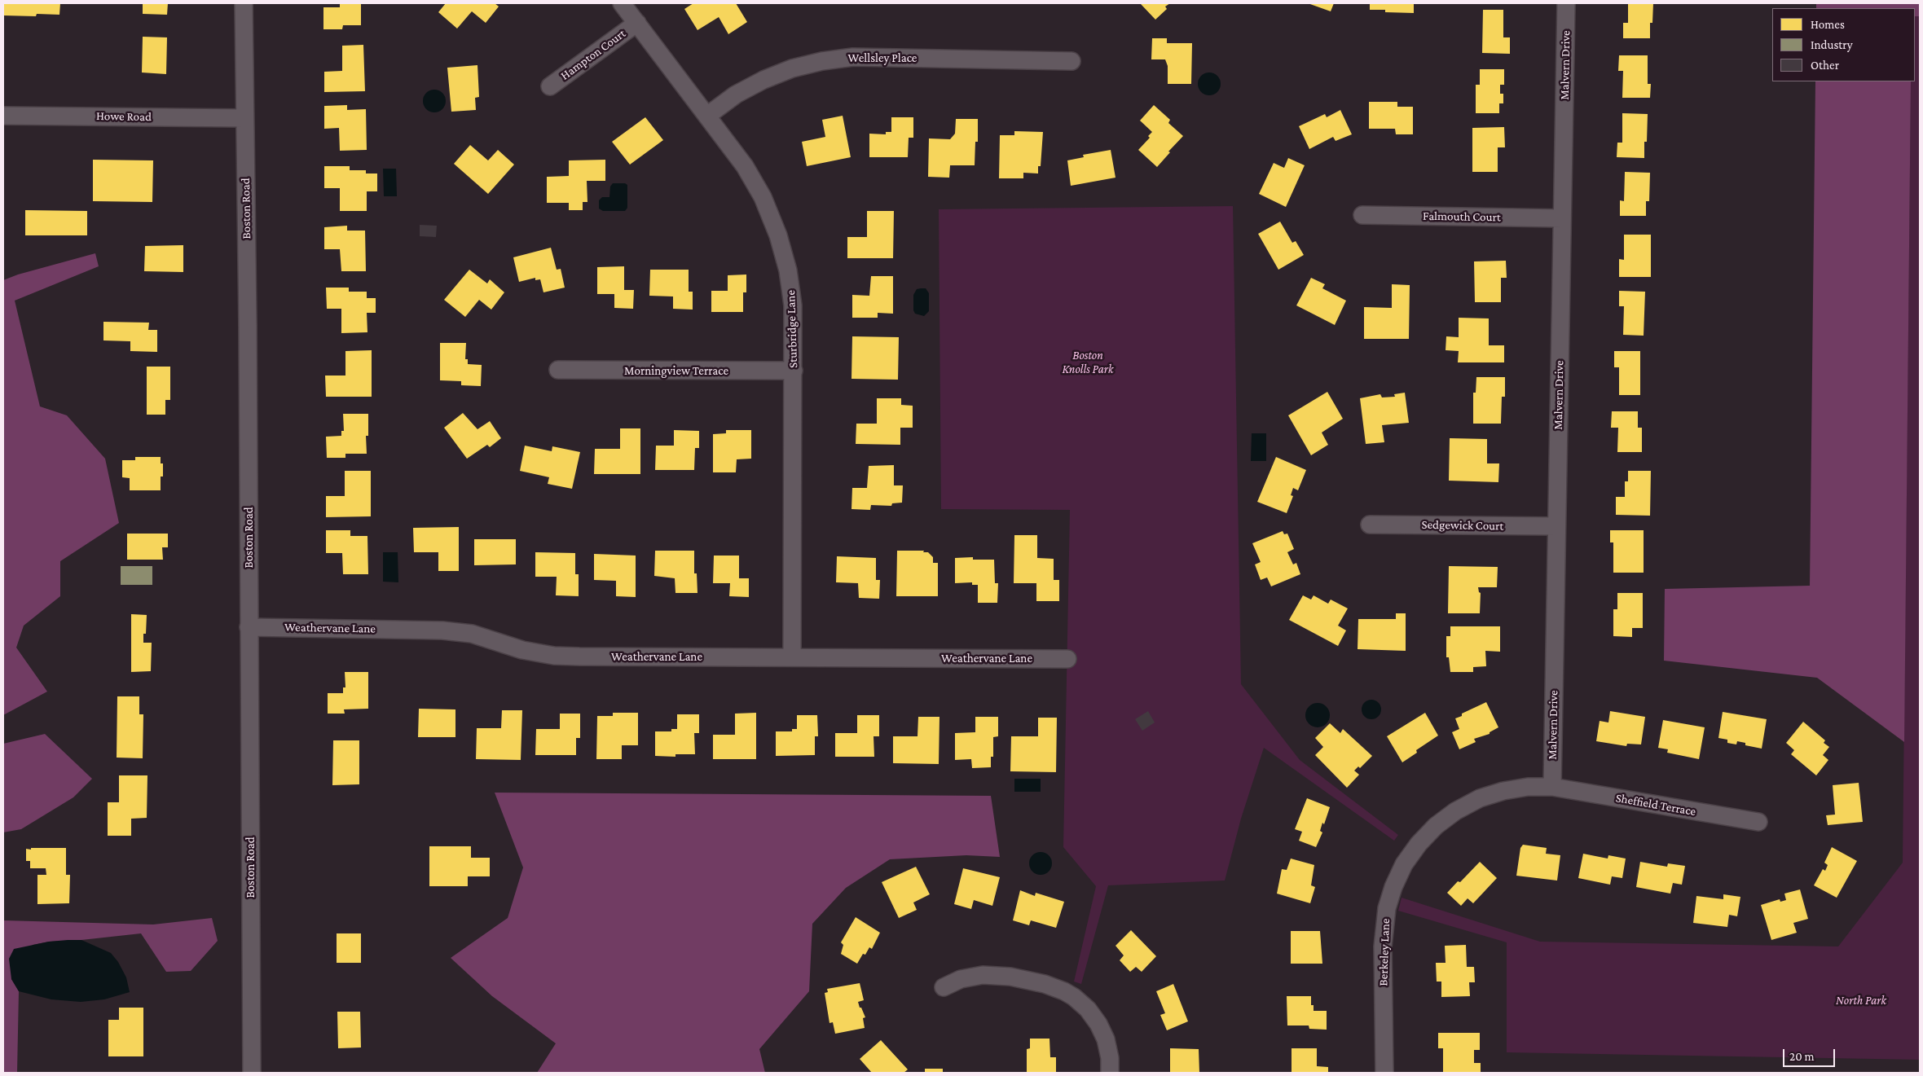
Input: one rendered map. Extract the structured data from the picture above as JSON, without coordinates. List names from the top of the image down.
{
  "streets": {
    "street": [
      "Hampton Court",
      "Wellsley Place",
      "Malvern Drive",
      "Howe Road",
      "Boston Road",
      "Falmouth Court",
      "Sturbridge Lane",
      "Morningview Terrace",
      "Sedgewick Court",
      "Weathervane Lane",
      "Sheffield Terrace",
      "Berkeley Lane"
    ]
  },
  "crossings": [
    ["Hampton Court", "Sturbridge Lane"],
    ["Wellsley Place", "Sturbridge Lane"],
    ["Malvern Drive", "Falmouth Court"],
    ["Malvern Drive", "Sedgewick Court"],
    ["Malvern Drive", "Sheffield Terrace"],
    ["Malvern Drive", "Berkeley Lane"],
    ["Howe Road", "Boston Road"],
    ["Boston Road", "Weathervane Lane"],
    ["Sturbridge Lane", "Morningview Terrace"],
    ["Sturbridge Lane", "Weathervane Lane"],
    ["Sheffield Terrace", "Berkeley Lane"]
  ],
  "parks": ["Boston Knolls Park", "North Park"],
  "legend": ["Homes", "Industry", "Other"],
  "scale_bar": "20 m"
}
